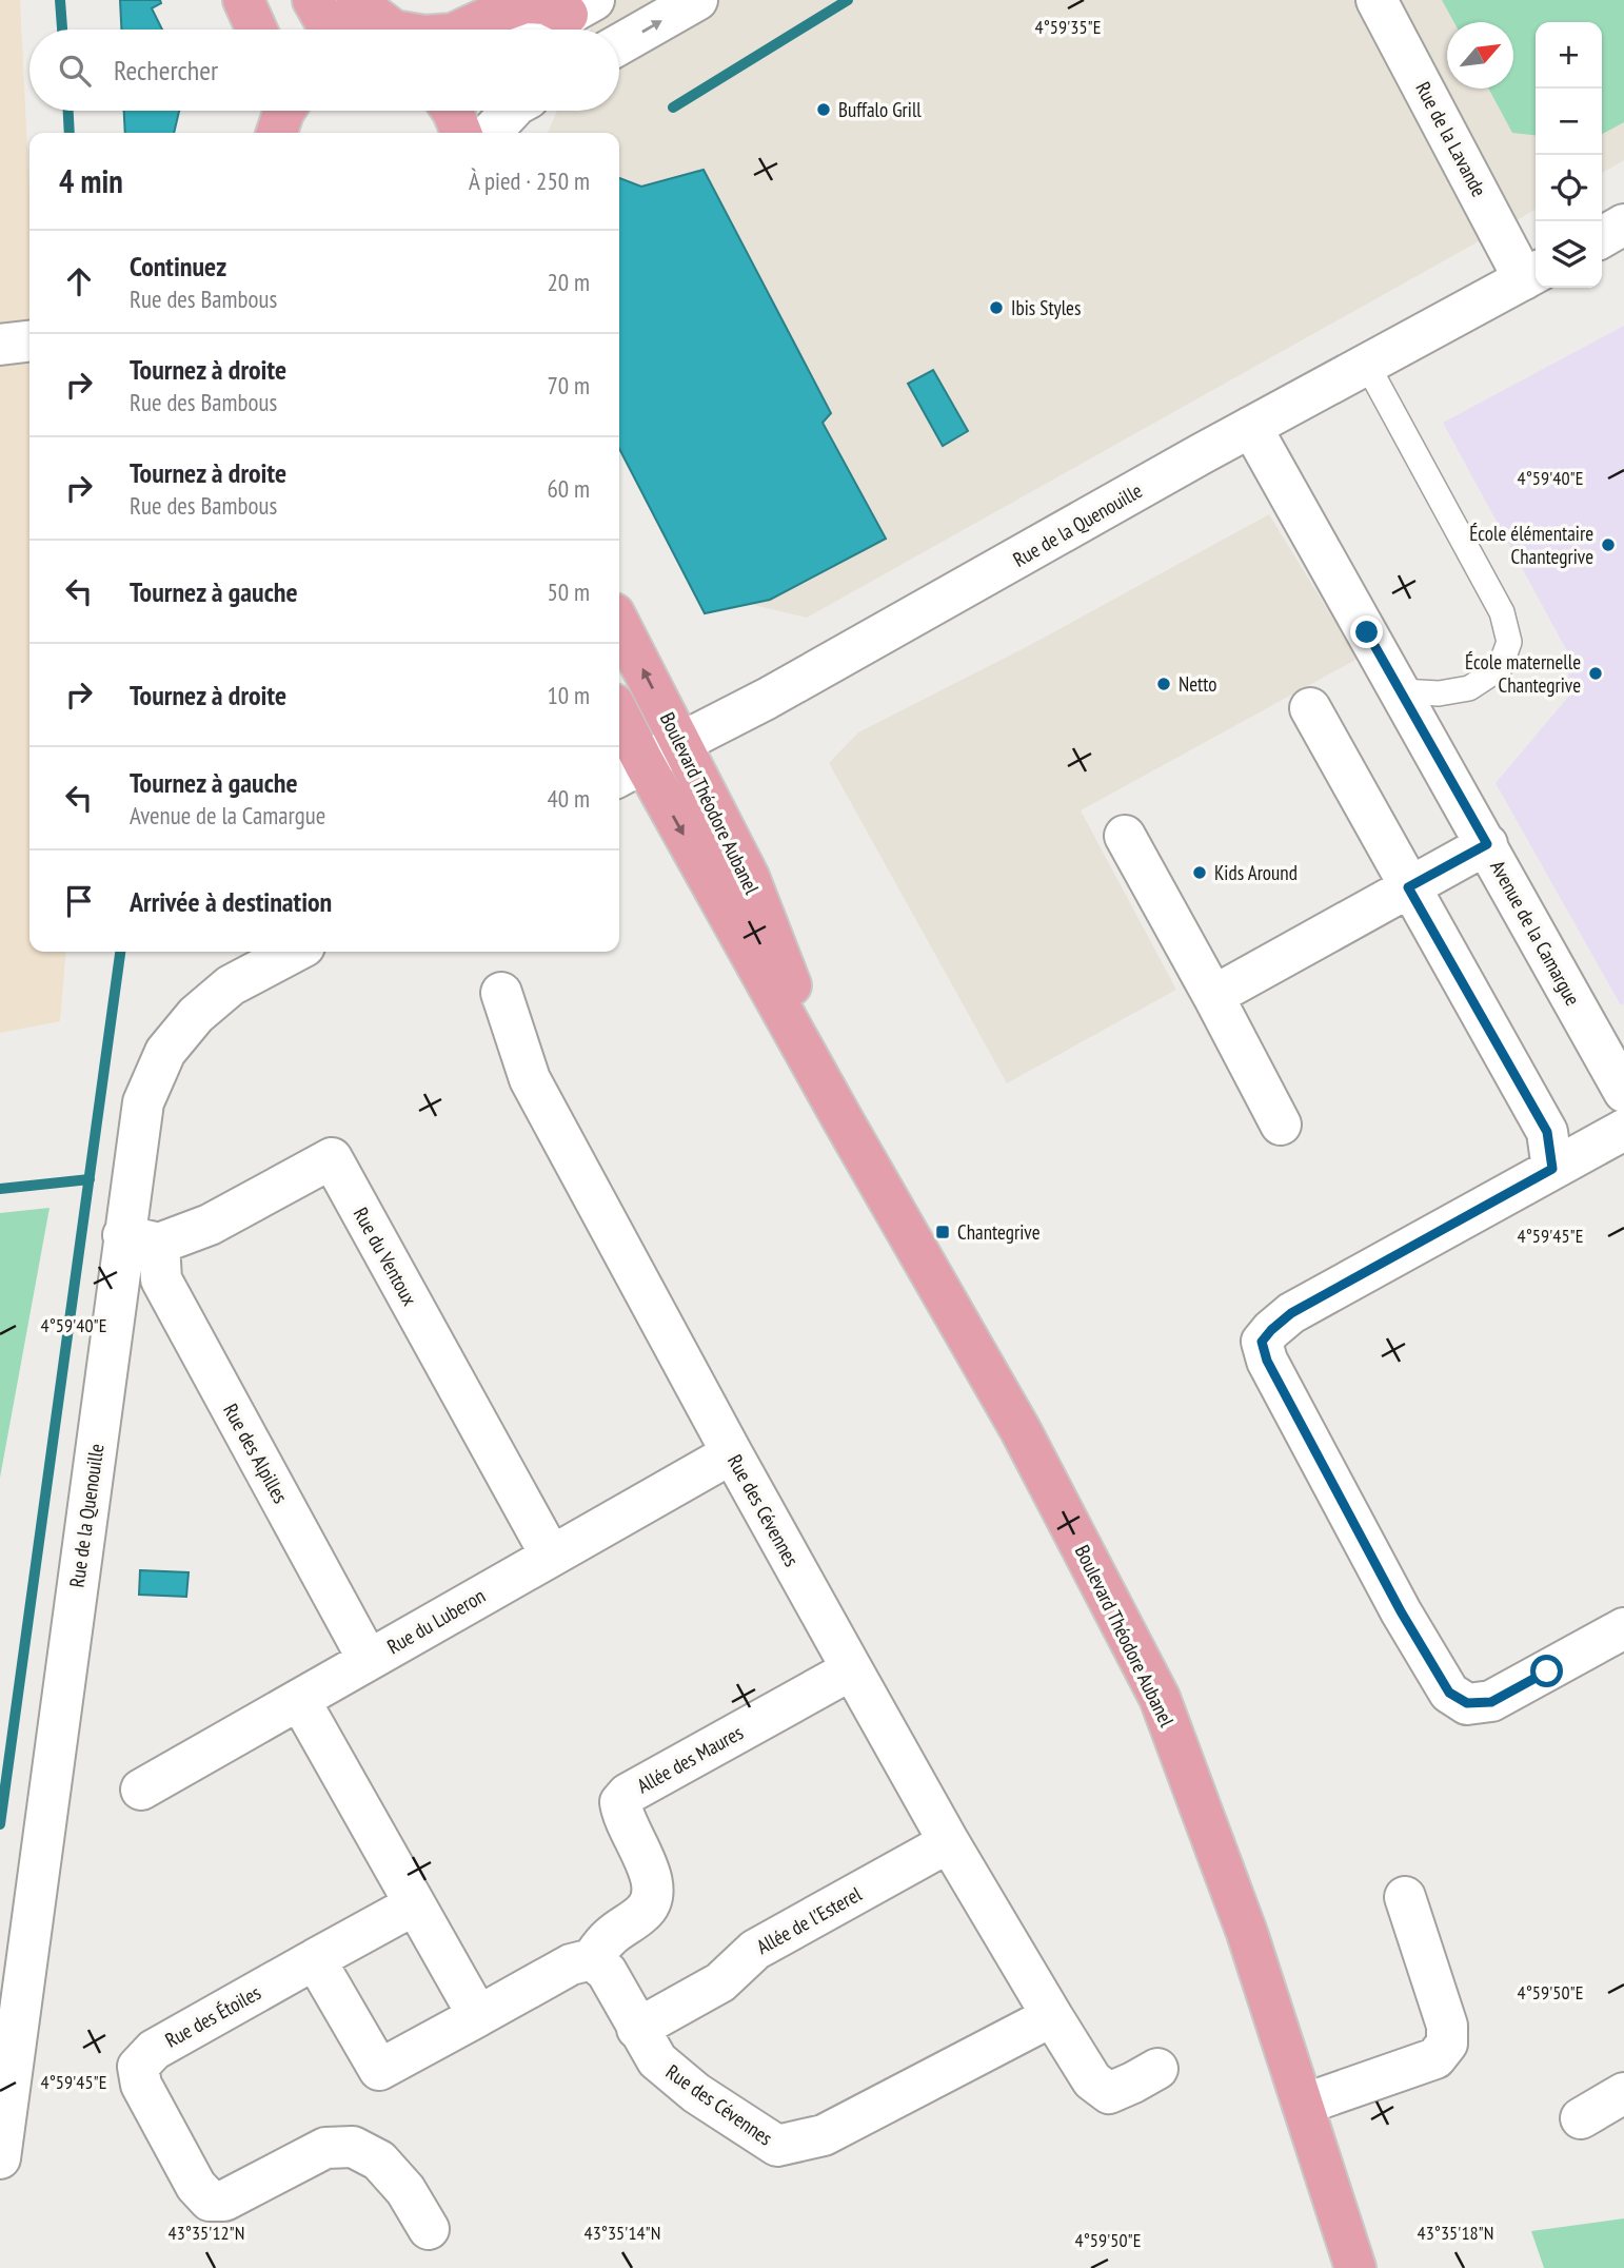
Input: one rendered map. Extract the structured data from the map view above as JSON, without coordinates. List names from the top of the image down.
{
  "streets": {
    "main road": ["Boulevard Théodore Aubanel"],
    "street": [
      "Rue de la Lavande",
      "Rue de la Quenouille",
      "Avenue de la Camargue",
      "Rue du Ventoux",
      "Rue des Alpilles",
      "Rue des Cévennes",
      "Rue du Luberon",
      "Allée des Maures",
      "Allée de l'Esterel",
      "Rue des Étoiles"
    ]
  },
  "crossings": [
    ["Rue de la Lavande", "Rue de la Quenouille"],
    ["Rue de la Quenouille", "Boulevard Théodore Aubanel"],
    ["Rue de la Quenouille", "Avenue de la Camargue"],
    ["Rue de la Quenouille", "Rue du Ventoux"],
    ["Rue de la Quenouille", "Rue des Alpilles"],
    ["Rue du Ventoux", "Rue des Alpilles"],
    ["Rue du Ventoux", "Rue du Luberon"],
    ["Rue des Alpilles", "Rue du Luberon"],
    ["Rue des Cévennes", "Rue du Luberon"],
    ["Rue des Cévennes", "Allée des Maures"],
    ["Rue des Cévennes", "Allée de l'Esterel"]
  ],
  "places": {
    "other": [
      "Buffalo Grill",
      "Ibis Styles",
      "École élémentaire Chantegrive",
      "École maternelle Chantegrive",
      "Netto",
      "Kids Around"
    ],
    "transit": ["Chantegrive"]
  },
  "north": "top right",
  "page": {
    "map_buttons": ["+", "−"],
    "search": "Rechercher",
    "heading": ["4 min", "À pied · 250 m"],
    "list": [
      ["Continuez", "Rue des Bambous", "20 m"],
      ["Tournez à droite", "Rue des Bambous", "70 m"],
      ["Tournez à droite", "Rue des Bambous", "60 m"],
      ["Tournez à gauche", "50 m"],
      ["Tournez à droite", "10 m"],
      ["Tournez à gauche", "Avenue de la Camargue", "40 m"],
      "Arrivée à destination"
    ]
  },
  "coordinates": [
    "4°59'35\"E",
    "4°59'40\"E",
    "4°59'45\"E",
    "4°59'50\"E",
    "43°35'12\"N",
    "43°35'14\"N",
    "43°35'18\"N"
  ]
}
